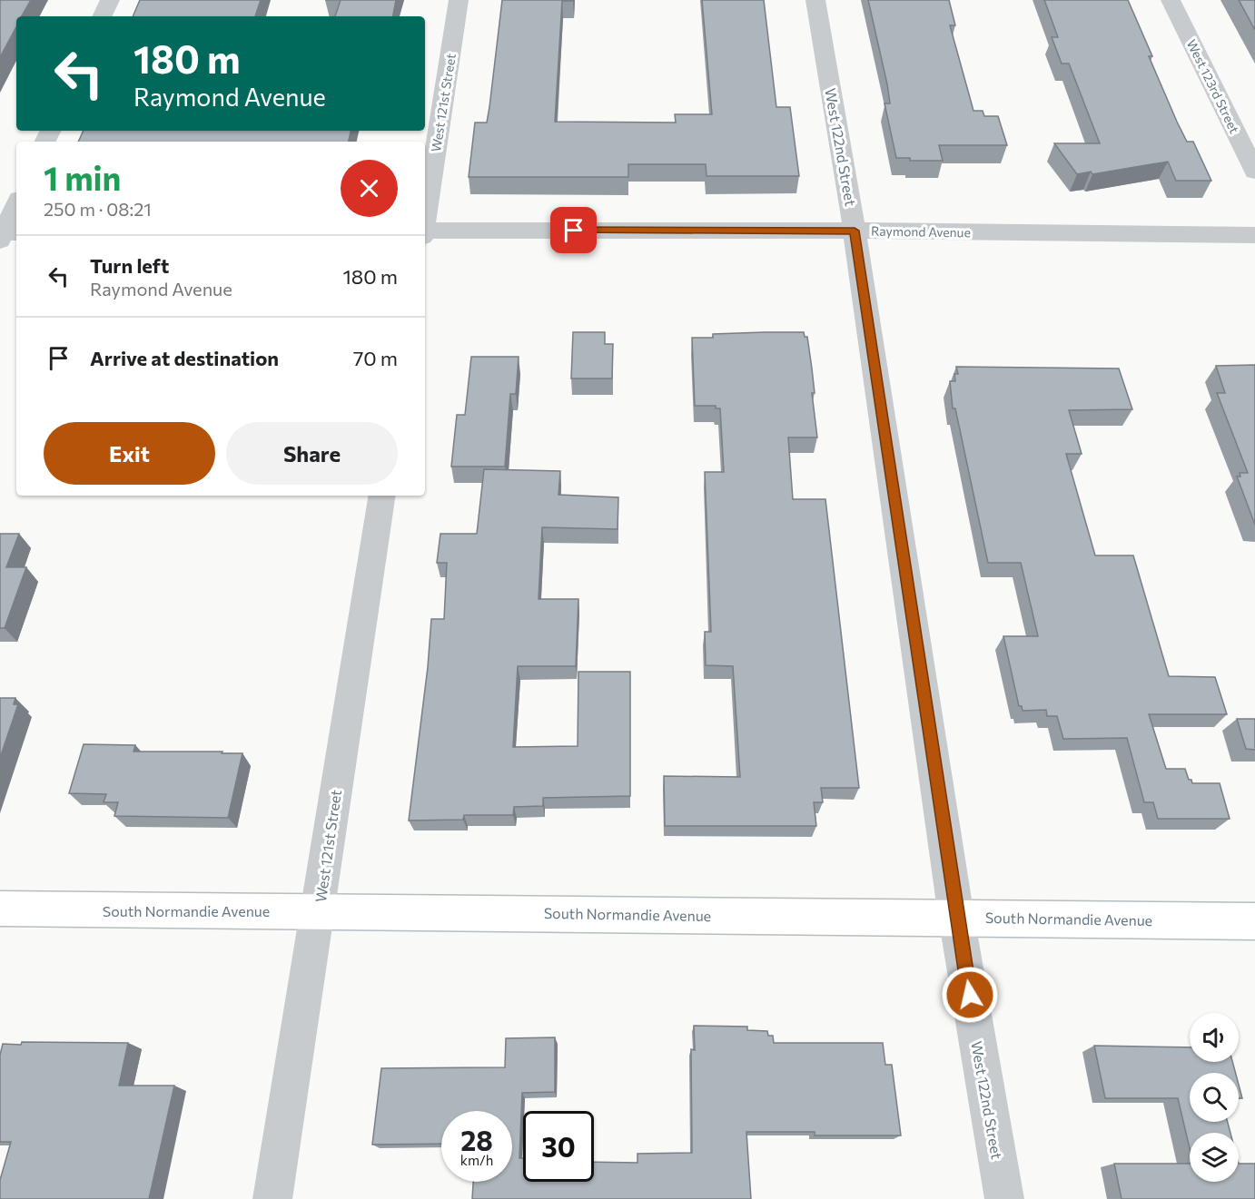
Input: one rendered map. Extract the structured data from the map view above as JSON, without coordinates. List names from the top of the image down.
{
  "streets": {
    "main road": ["South Normandie Avenue"],
    "street": [
      "West 123rd Street",
      "West 121st Street",
      "West 122nd Street",
      "Raymond Avenue"
    ]
  },
  "crossings": [
    ["West 121st Street", "South Normandie Avenue"],
    ["West 122nd Street", "Raymond Avenue"],
    ["West 122nd Street", "South Normandie Avenue"]
  ],
  "page": {
    "turn": ["180 m", "Raymond Avenue"],
    "heading": ["1 min", "250 m · 08:21"],
    "list": [
      {
        "name": "Turn left",
        "note": "Raymond Avenue",
        "value": "180 m"
      },
      {
        "name": "Arrive at destination",
        "value": "70 m"
      }
    ],
    "buttons": ["Exit", "Share"],
    "speed": "28 km/h",
    "limit": "30"
  }
}
